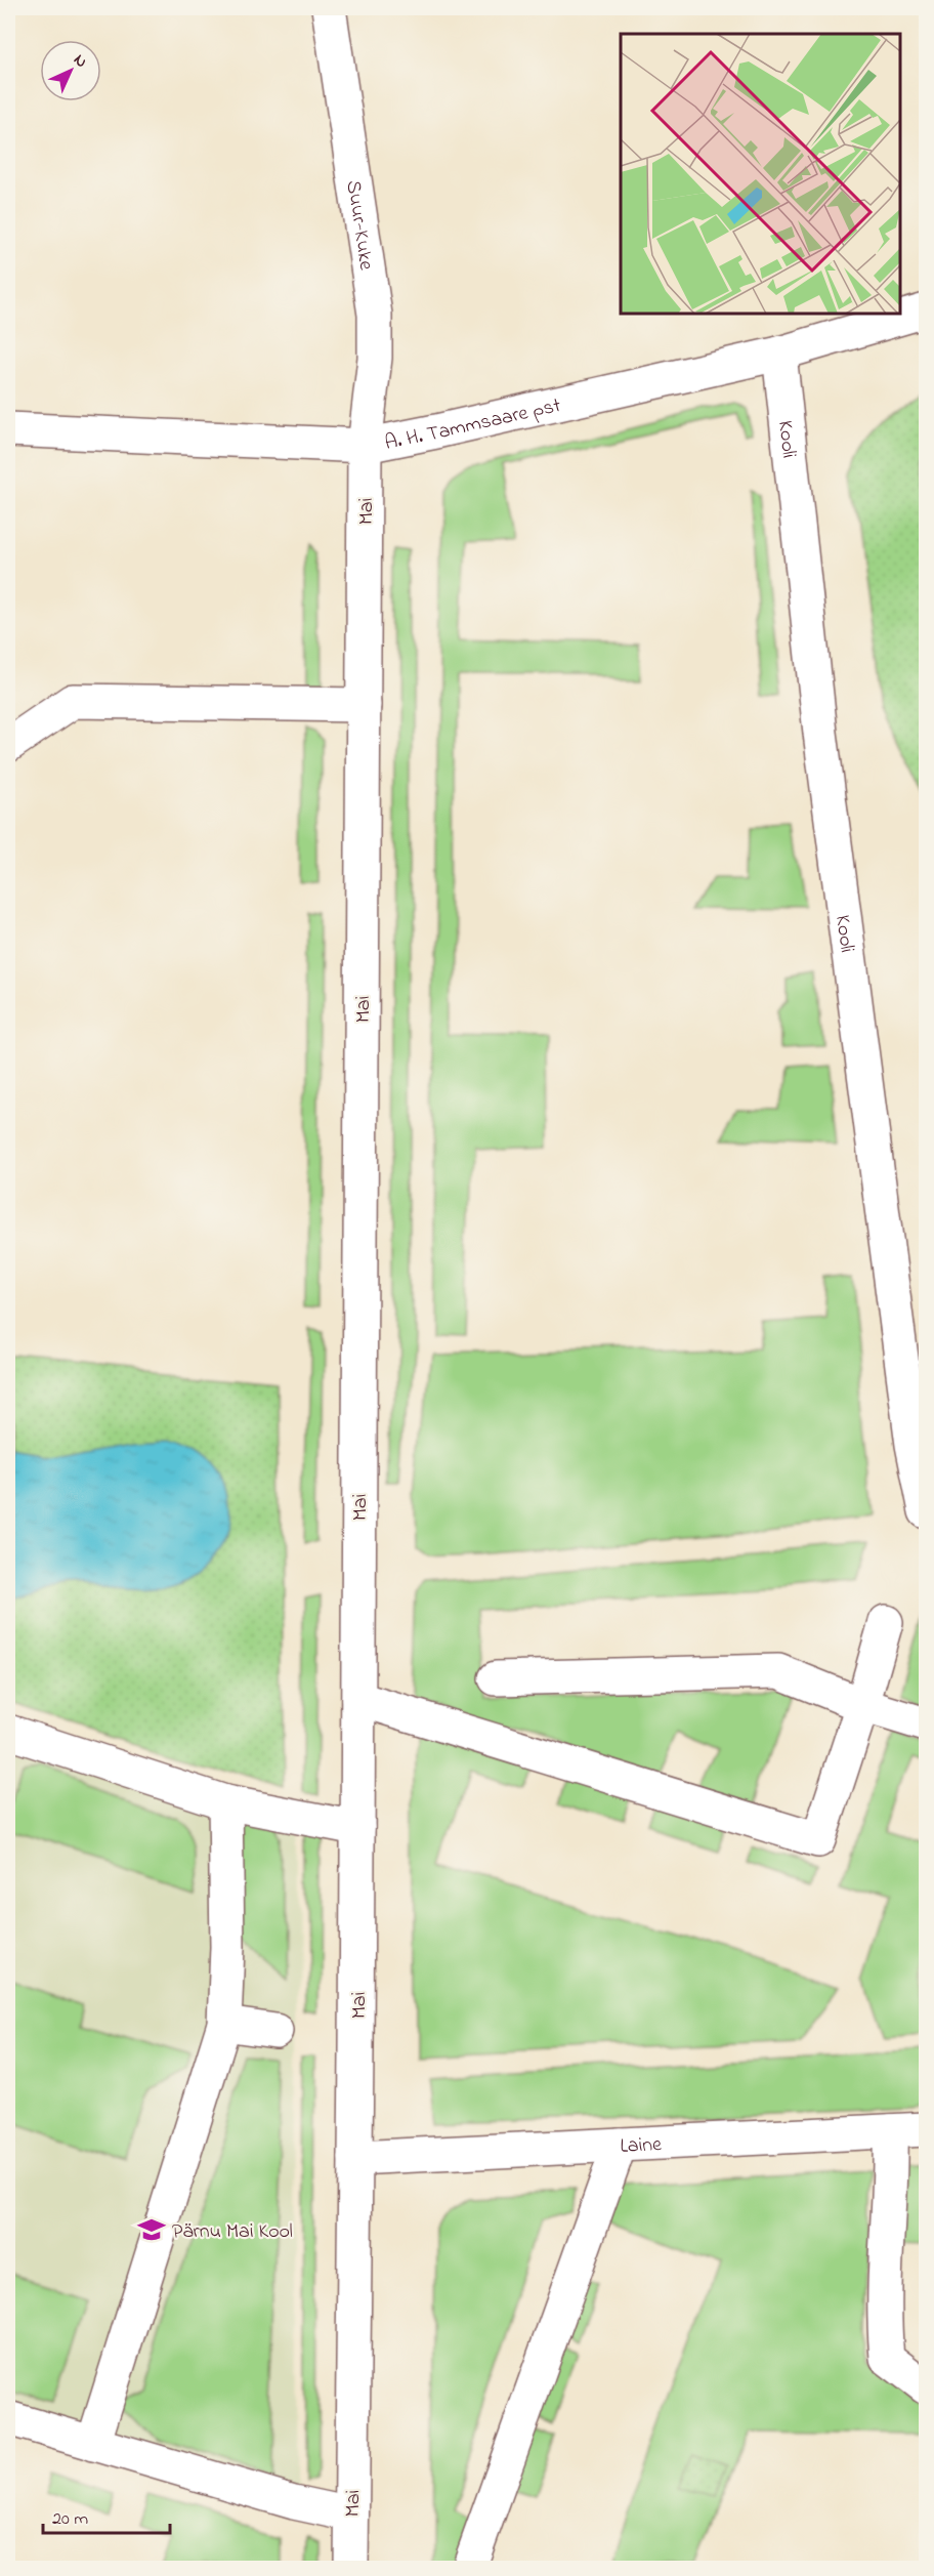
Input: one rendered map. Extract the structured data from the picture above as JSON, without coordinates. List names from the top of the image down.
{
  "streets": {
    "street": [
      "Suur-Kuke",
      "A. H. Tammsaare pst",
      "Kooli",
      "Mai",
      "Laine"
    ]
  },
  "crossings": [
    ["Suur-Kuke", "A. H. Tammsaare pst"],
    ["Suur-Kuke", "Mai"],
    ["A. H. Tammsaare pst", "Kooli"],
    ["A. H. Tammsaare pst", "Mai"],
    ["Mai", "Laine"]
  ],
  "places": {
    "school or university": ["Pärnu Mai Kool"]
  },
  "scale_bar": "20 m",
  "north": "top right"
}
